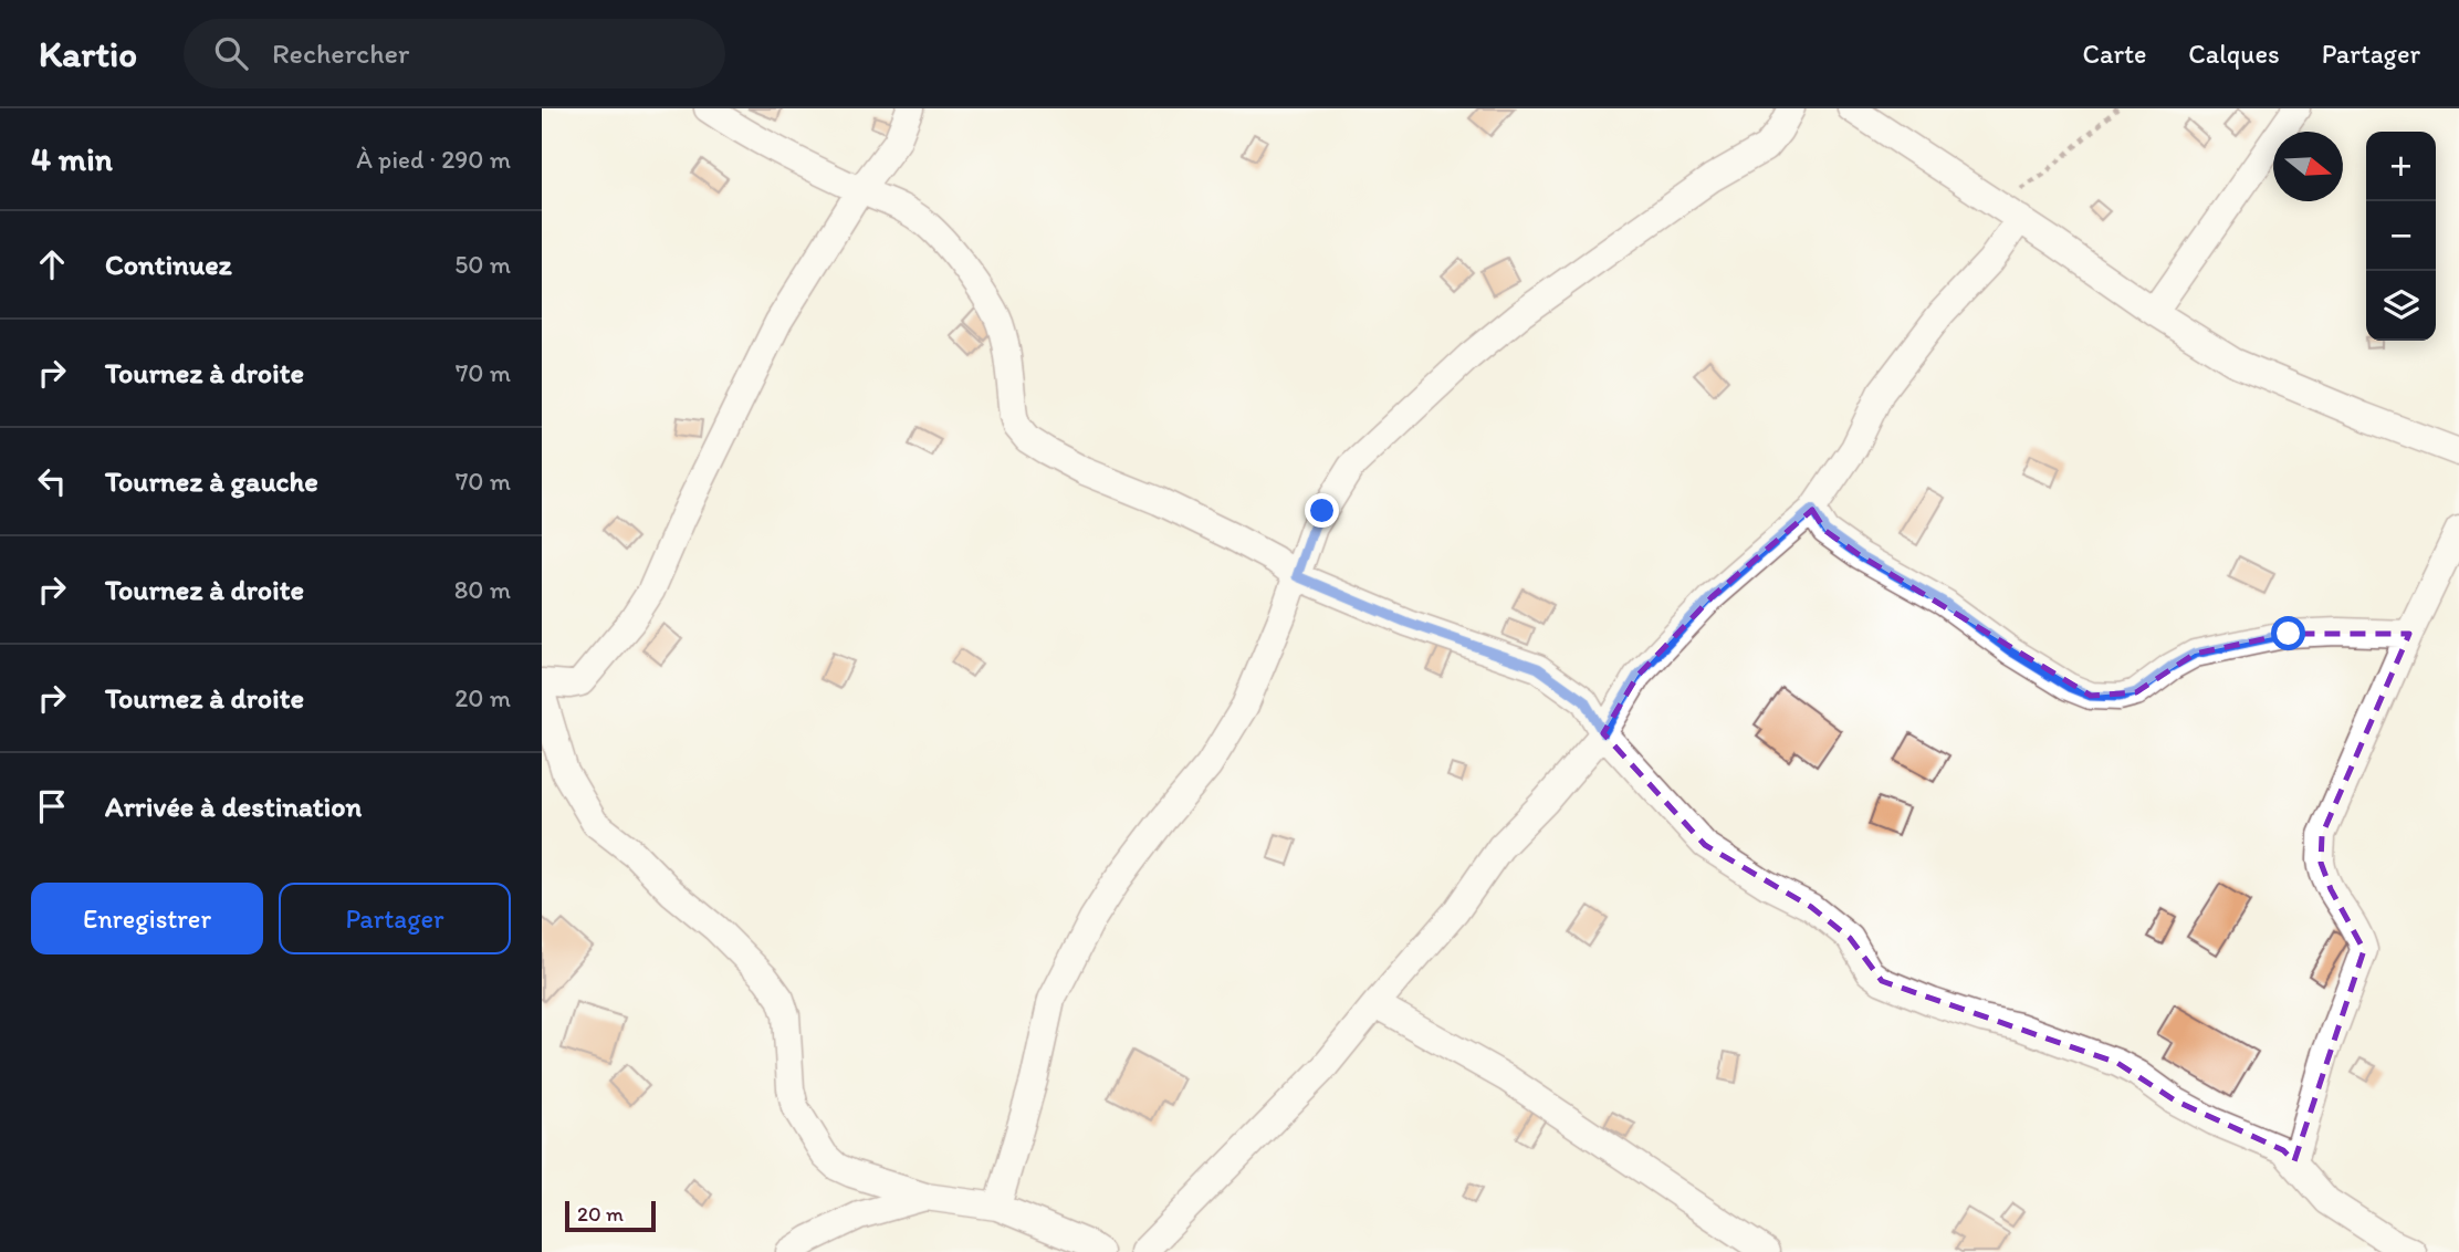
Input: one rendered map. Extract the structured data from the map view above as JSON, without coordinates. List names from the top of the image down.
{
  "scale_bar": "20 m",
  "north": "right",
  "page": {
    "header": "Kartio",
    "search": "Rechercher",
    "nav": ["Carte", "Calques", "Partager"],
    "heading": ["4 min", "À pied · 290 m"],
    "map_buttons": ["+", "−"],
    "list": [
      ["Continuez", "50 m"],
      ["Tournez à droite", "70 m"],
      ["Tournez à gauche", "70 m"],
      ["Tournez à droite", "80 m"],
      ["Tournez à droite", "20 m"],
      "Arrivée à destination"
    ],
    "buttons": ["Enregistrer", "Partager"],
    "scale": "20 m"
  }
}
